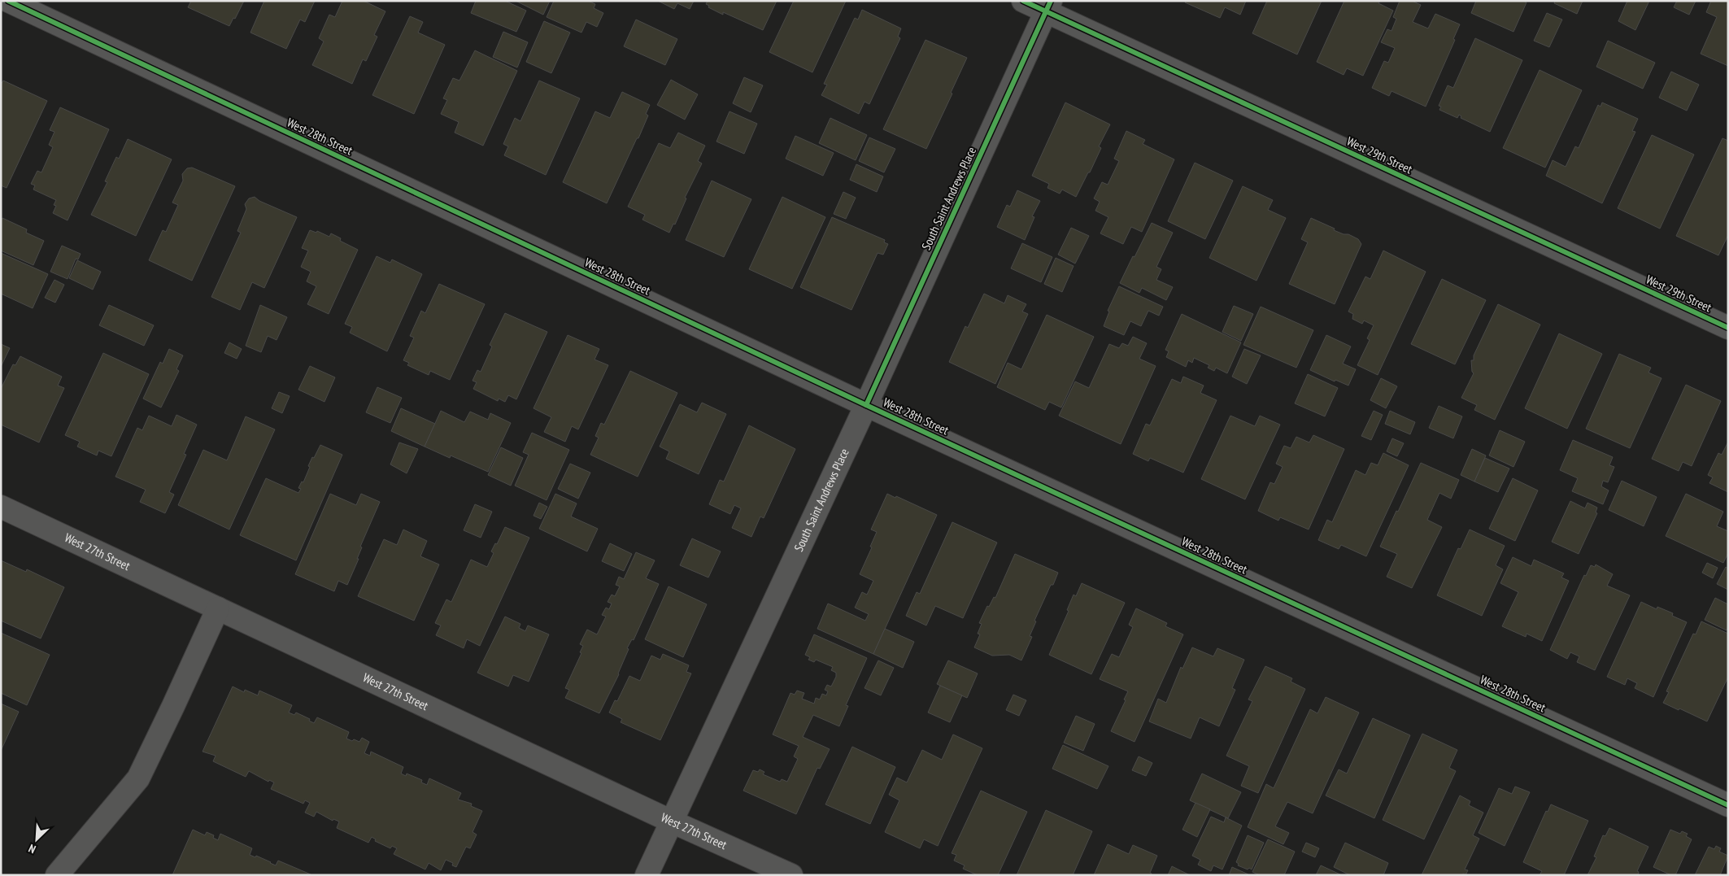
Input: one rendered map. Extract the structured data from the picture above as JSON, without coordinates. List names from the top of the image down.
{
  "streets": {
    "street": [
      "West 28th Street",
      "West 29th Street",
      "South Saint Andrews Place",
      "West 27th Street"
    ]
  },
  "crossings": [
    ["West 28th Street", "South Saint Andrews Place"],
    ["West 29th Street", "South Saint Andrews Place"],
    ["South Saint Andrews Place", "West 27th Street"]
  ],
  "north": "bottom left"
}
